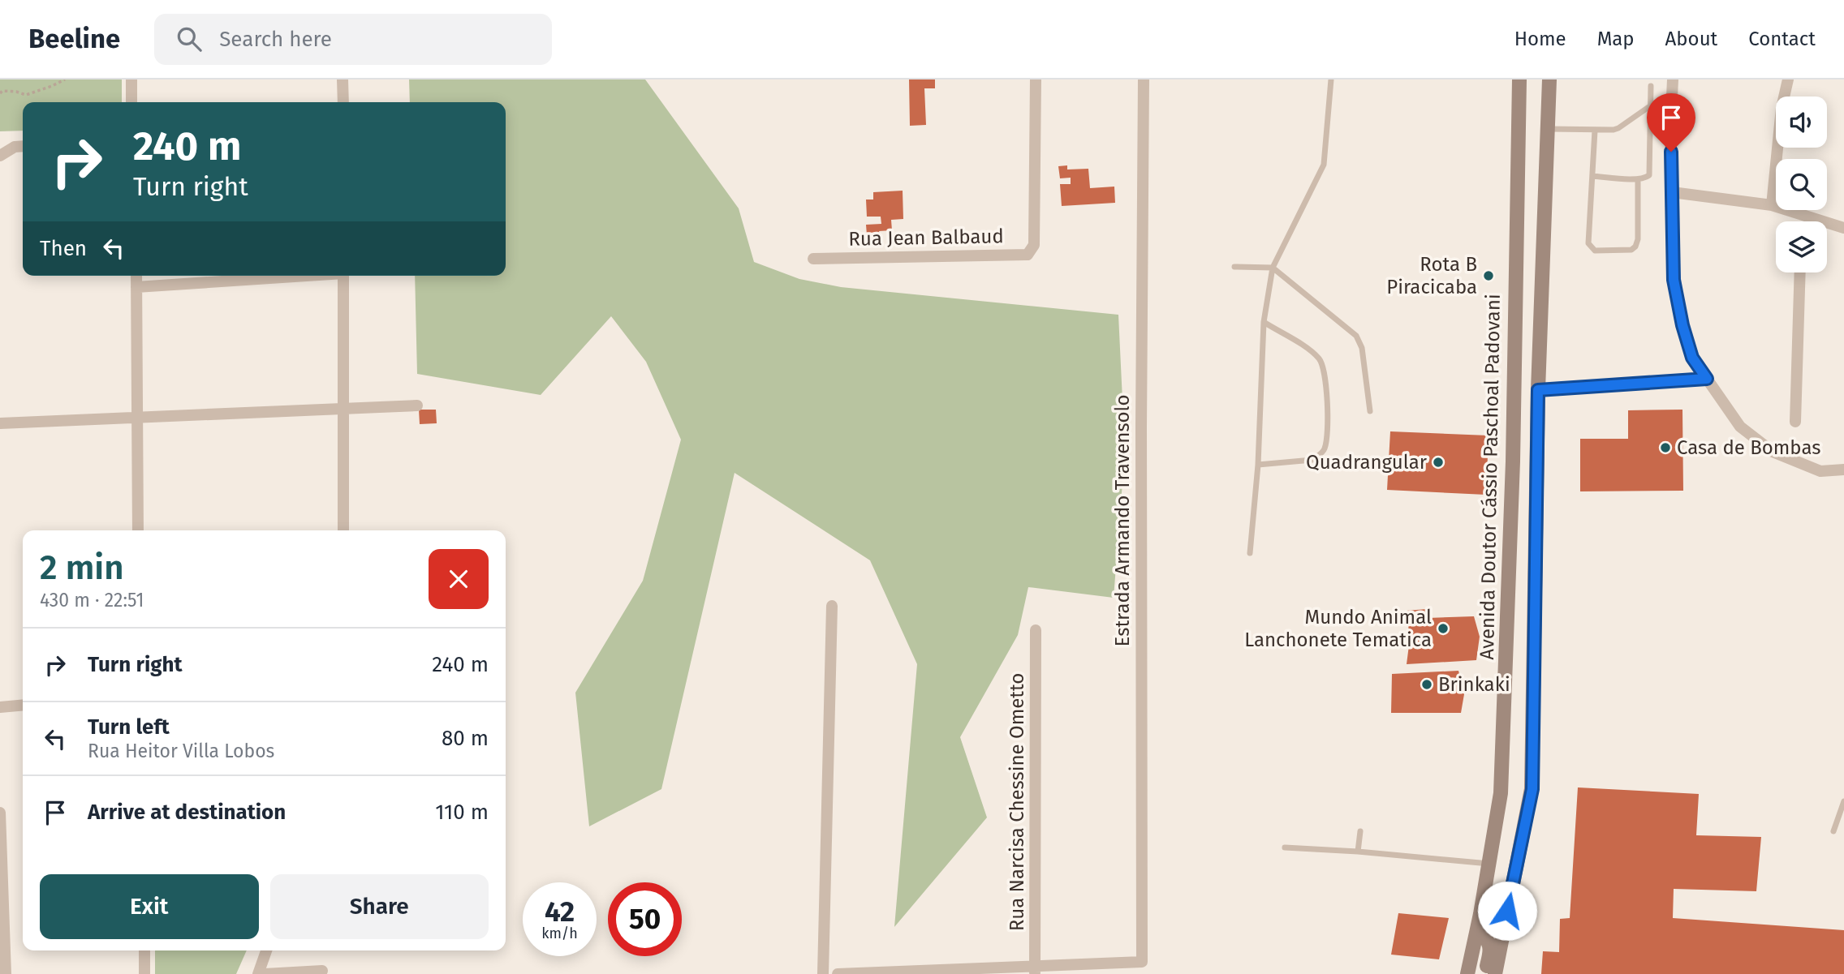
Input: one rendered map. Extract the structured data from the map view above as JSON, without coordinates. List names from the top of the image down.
{
  "streets": {
    "main road": ["Avenida Doutor Cássio Paschoal Padovani"],
    "street": ["Rua Jean Balbaud", "Estrada Armando Travensolo", "Rua Narcisa Chessine Ometto"]
  },
  "crossings": [
    ["Estrada Armando Travensolo", "Rua Narcisa Chessine Ometto"]
  ],
  "places": [
    "Rota B Piracicaba",
    "Casa de Bombas",
    "Quadrangular",
    "Mundo Animal Lanchonete Tematica",
    "Brinkaki"
  ],
  "page": {
    "header": "Beeline",
    "search": "Search here",
    "nav": [
      "Home",
      "Map",
      "About",
      "Contact"
    ],
    "turn": ["240 m", "Turn right"],
    "then": "Then",
    "heading": ["2 min", "430 m · 22:51"],
    "list": [
      {
        "name": "Turn right",
        "value": "240 m"
      },
      {
        "name": "Turn left",
        "note": "Rua Heitor Villa Lobos",
        "value": "80 m"
      },
      {
        "name": "Arrive at destination",
        "value": "110 m"
      }
    ],
    "buttons": ["Exit", "Share"],
    "speed": "42 km/h",
    "limit": "50"
  }
}
